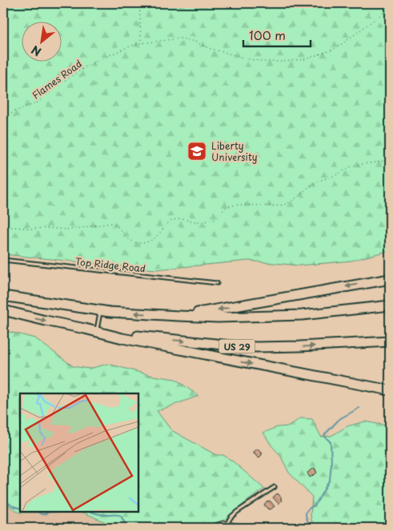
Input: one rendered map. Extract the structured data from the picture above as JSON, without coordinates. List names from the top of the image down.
{
  "streets": {
    "highway": ["US 29"],
    "lane": ["Top Ridge Road"],
    "path": ["Flames Road"]
  },
  "places": {
    "school or university": ["Liberty University"]
  },
  "scale_bar": "100 m",
  "north": "bottom left"
}
